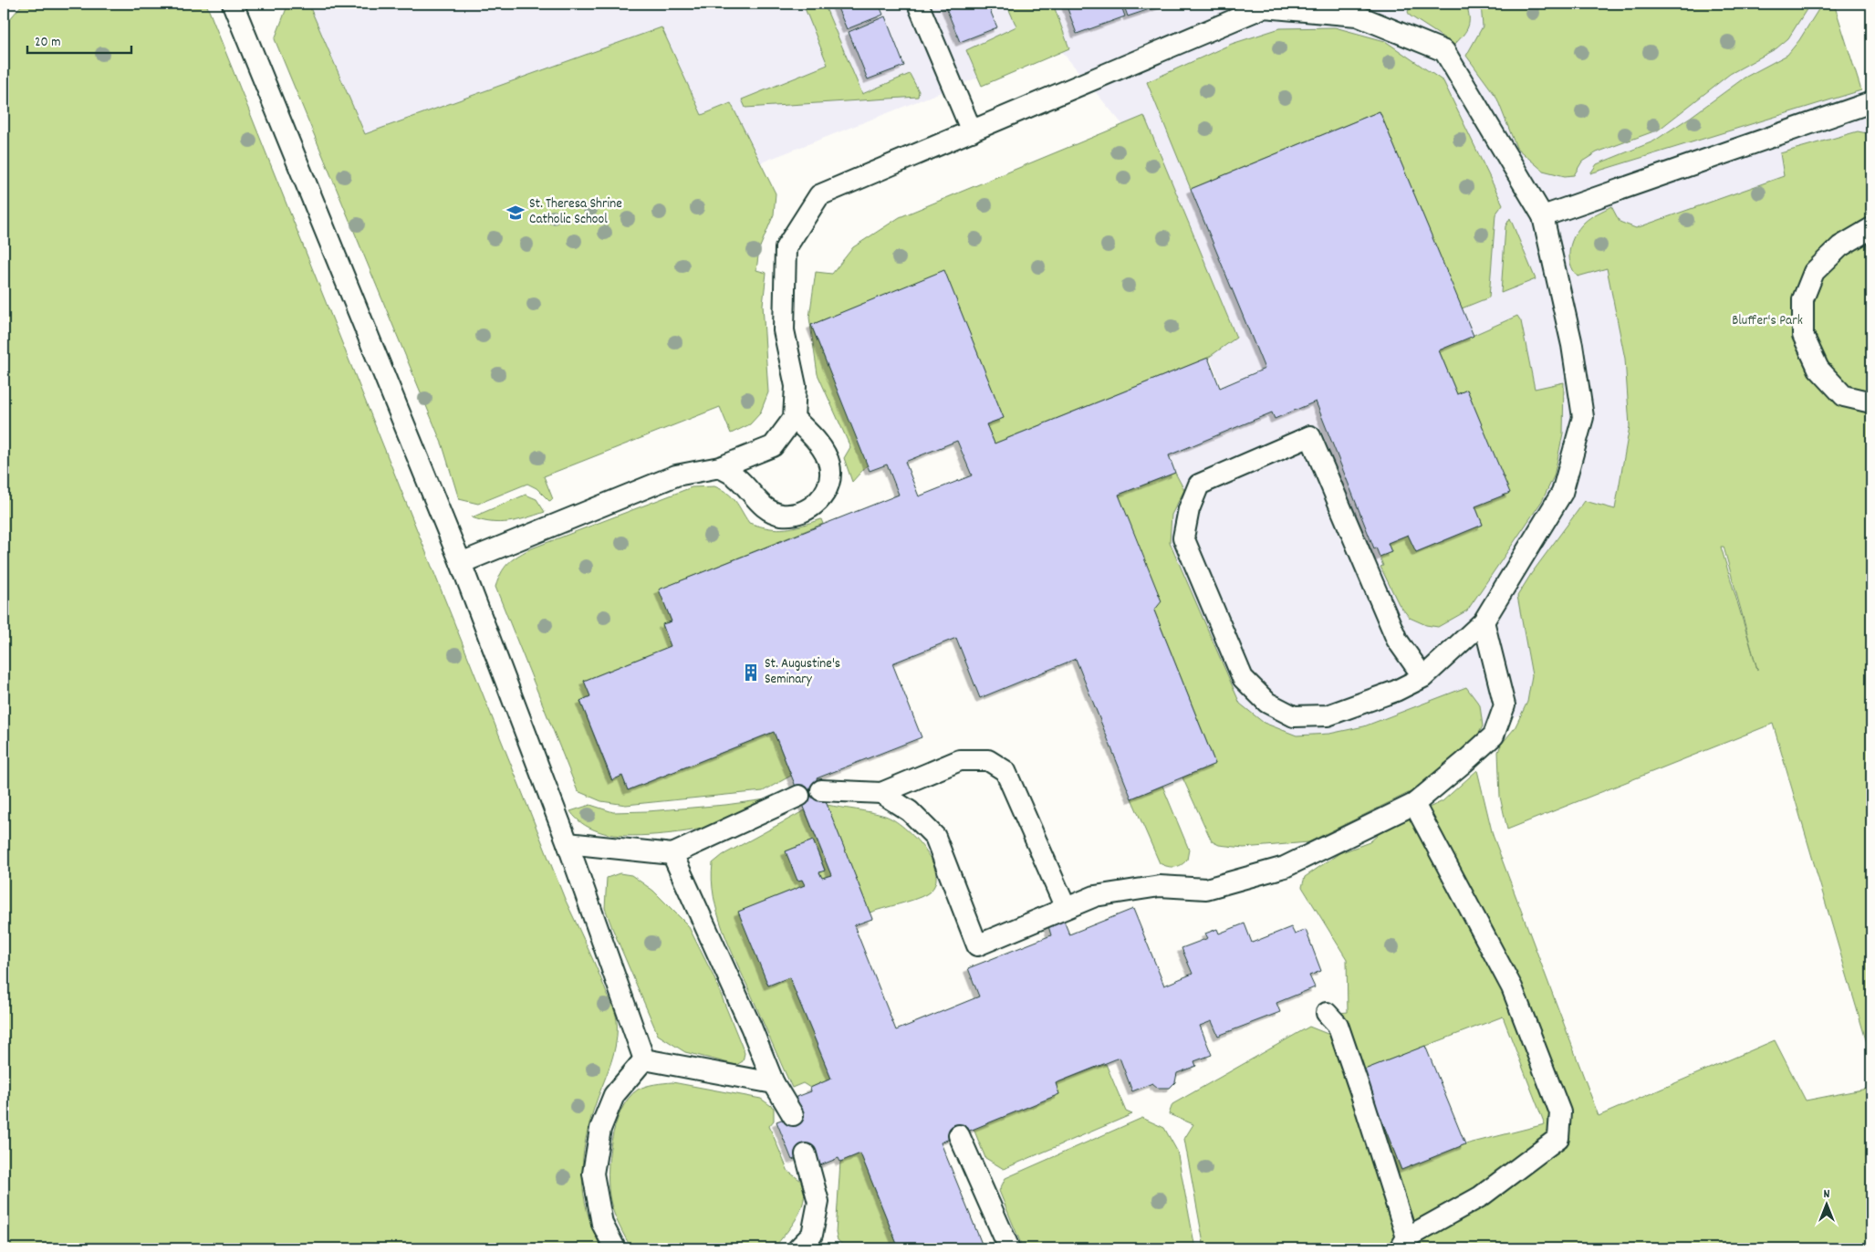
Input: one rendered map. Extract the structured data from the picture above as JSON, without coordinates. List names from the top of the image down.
{
  "parks": ["Bluffer's Park"],
  "places": {
    "school or university": ["St. Theresa Shrine Catholic School"],
    "building": ["St. Augustine's Seminary"]
  },
  "scale_bar": "20 m",
  "north": "top"
}
